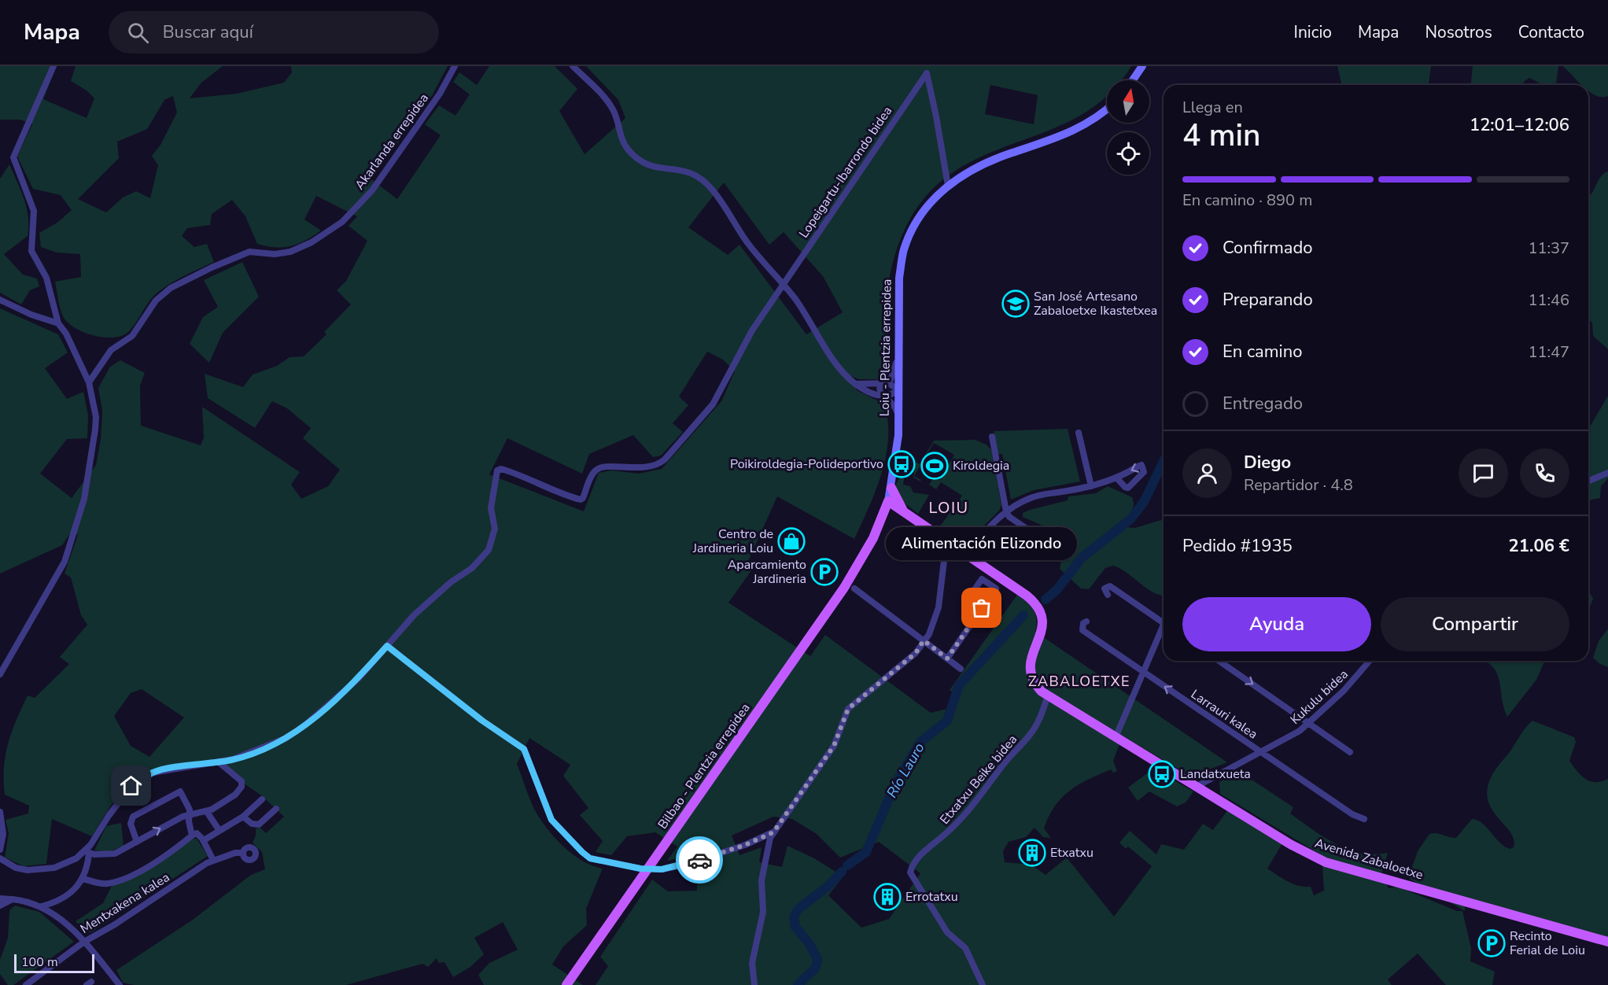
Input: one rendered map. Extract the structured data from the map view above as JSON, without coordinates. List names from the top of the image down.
{
  "streets": {
    "main road": ["Loiu - Plentzia errepidea", "Bilbao - Plentzia errepidea", "Avenida Zabaloetxe"],
    "street": [
      "Akarlanda errepidea",
      "Lopeigartu-Ibarrondo bidea",
      "Kukulu bidea",
      "Larrauri kalea",
      "Etxatxu Beike bidea",
      "Mentxakena kalea"
    ]
  },
  "crossings": [
    ["Loiu - Plentzia errepidea", "Bilbao - Plentzia errepidea"],
    ["Loiu - Plentzia errepidea", "Avenida Zabaloetxe"],
    ["Kukulu bidea", "Larrauri kalea"],
    ["Kukulu bidea", "Avenida Zabaloetxe"],
    ["Etxatxu Beike bidea", "Avenida Zabaloetxe"]
  ],
  "districts": ["LOIU", "ZABALOETXE"],
  "water": ["Río Lauro"],
  "places": {
    "school or university": ["San José Artesano Zabaloetxe Ikastetxea"],
    "bus stop": ["Poikiroldegia-Polideportivo", "Landatxueta"],
    "sports": ["Kiroldegia"],
    "shop": ["Centro de Jardineria Loiu"],
    "parking": ["Aparcamiento Jardineria", "Recinto Ferial de Loiu"],
    "other": ["Alimentación Elizondo"],
    "building": ["Etxatxu", "Errotatxu"]
  },
  "scale_bar": "100 m",
  "north": "top",
  "page": {
    "header": "Mapa",
    "search": "Buscar aquí",
    "nav": [
      "Inicio",
      "Mapa",
      "Nosotros",
      "Contacto"
    ],
    "heading": ["4 min", "Llega en", "12:01–12:06"],
    "panel": [
      "Diego",
      "Repartidor · 4.8",
      "Pedido #1935",
      "21.06 €"
    ],
    "bar": "En camino · 890 m",
    "list": [
      ["Confirmado", "11:37"],
      ["Preparando", "11:46"],
      ["En camino", "11:47"],
      "Entregado"
    ],
    "bubble": "Alimentación Elizondo",
    "buttons": ["Ayuda", "Compartir"],
    "scale": "100 m"
  }
}
